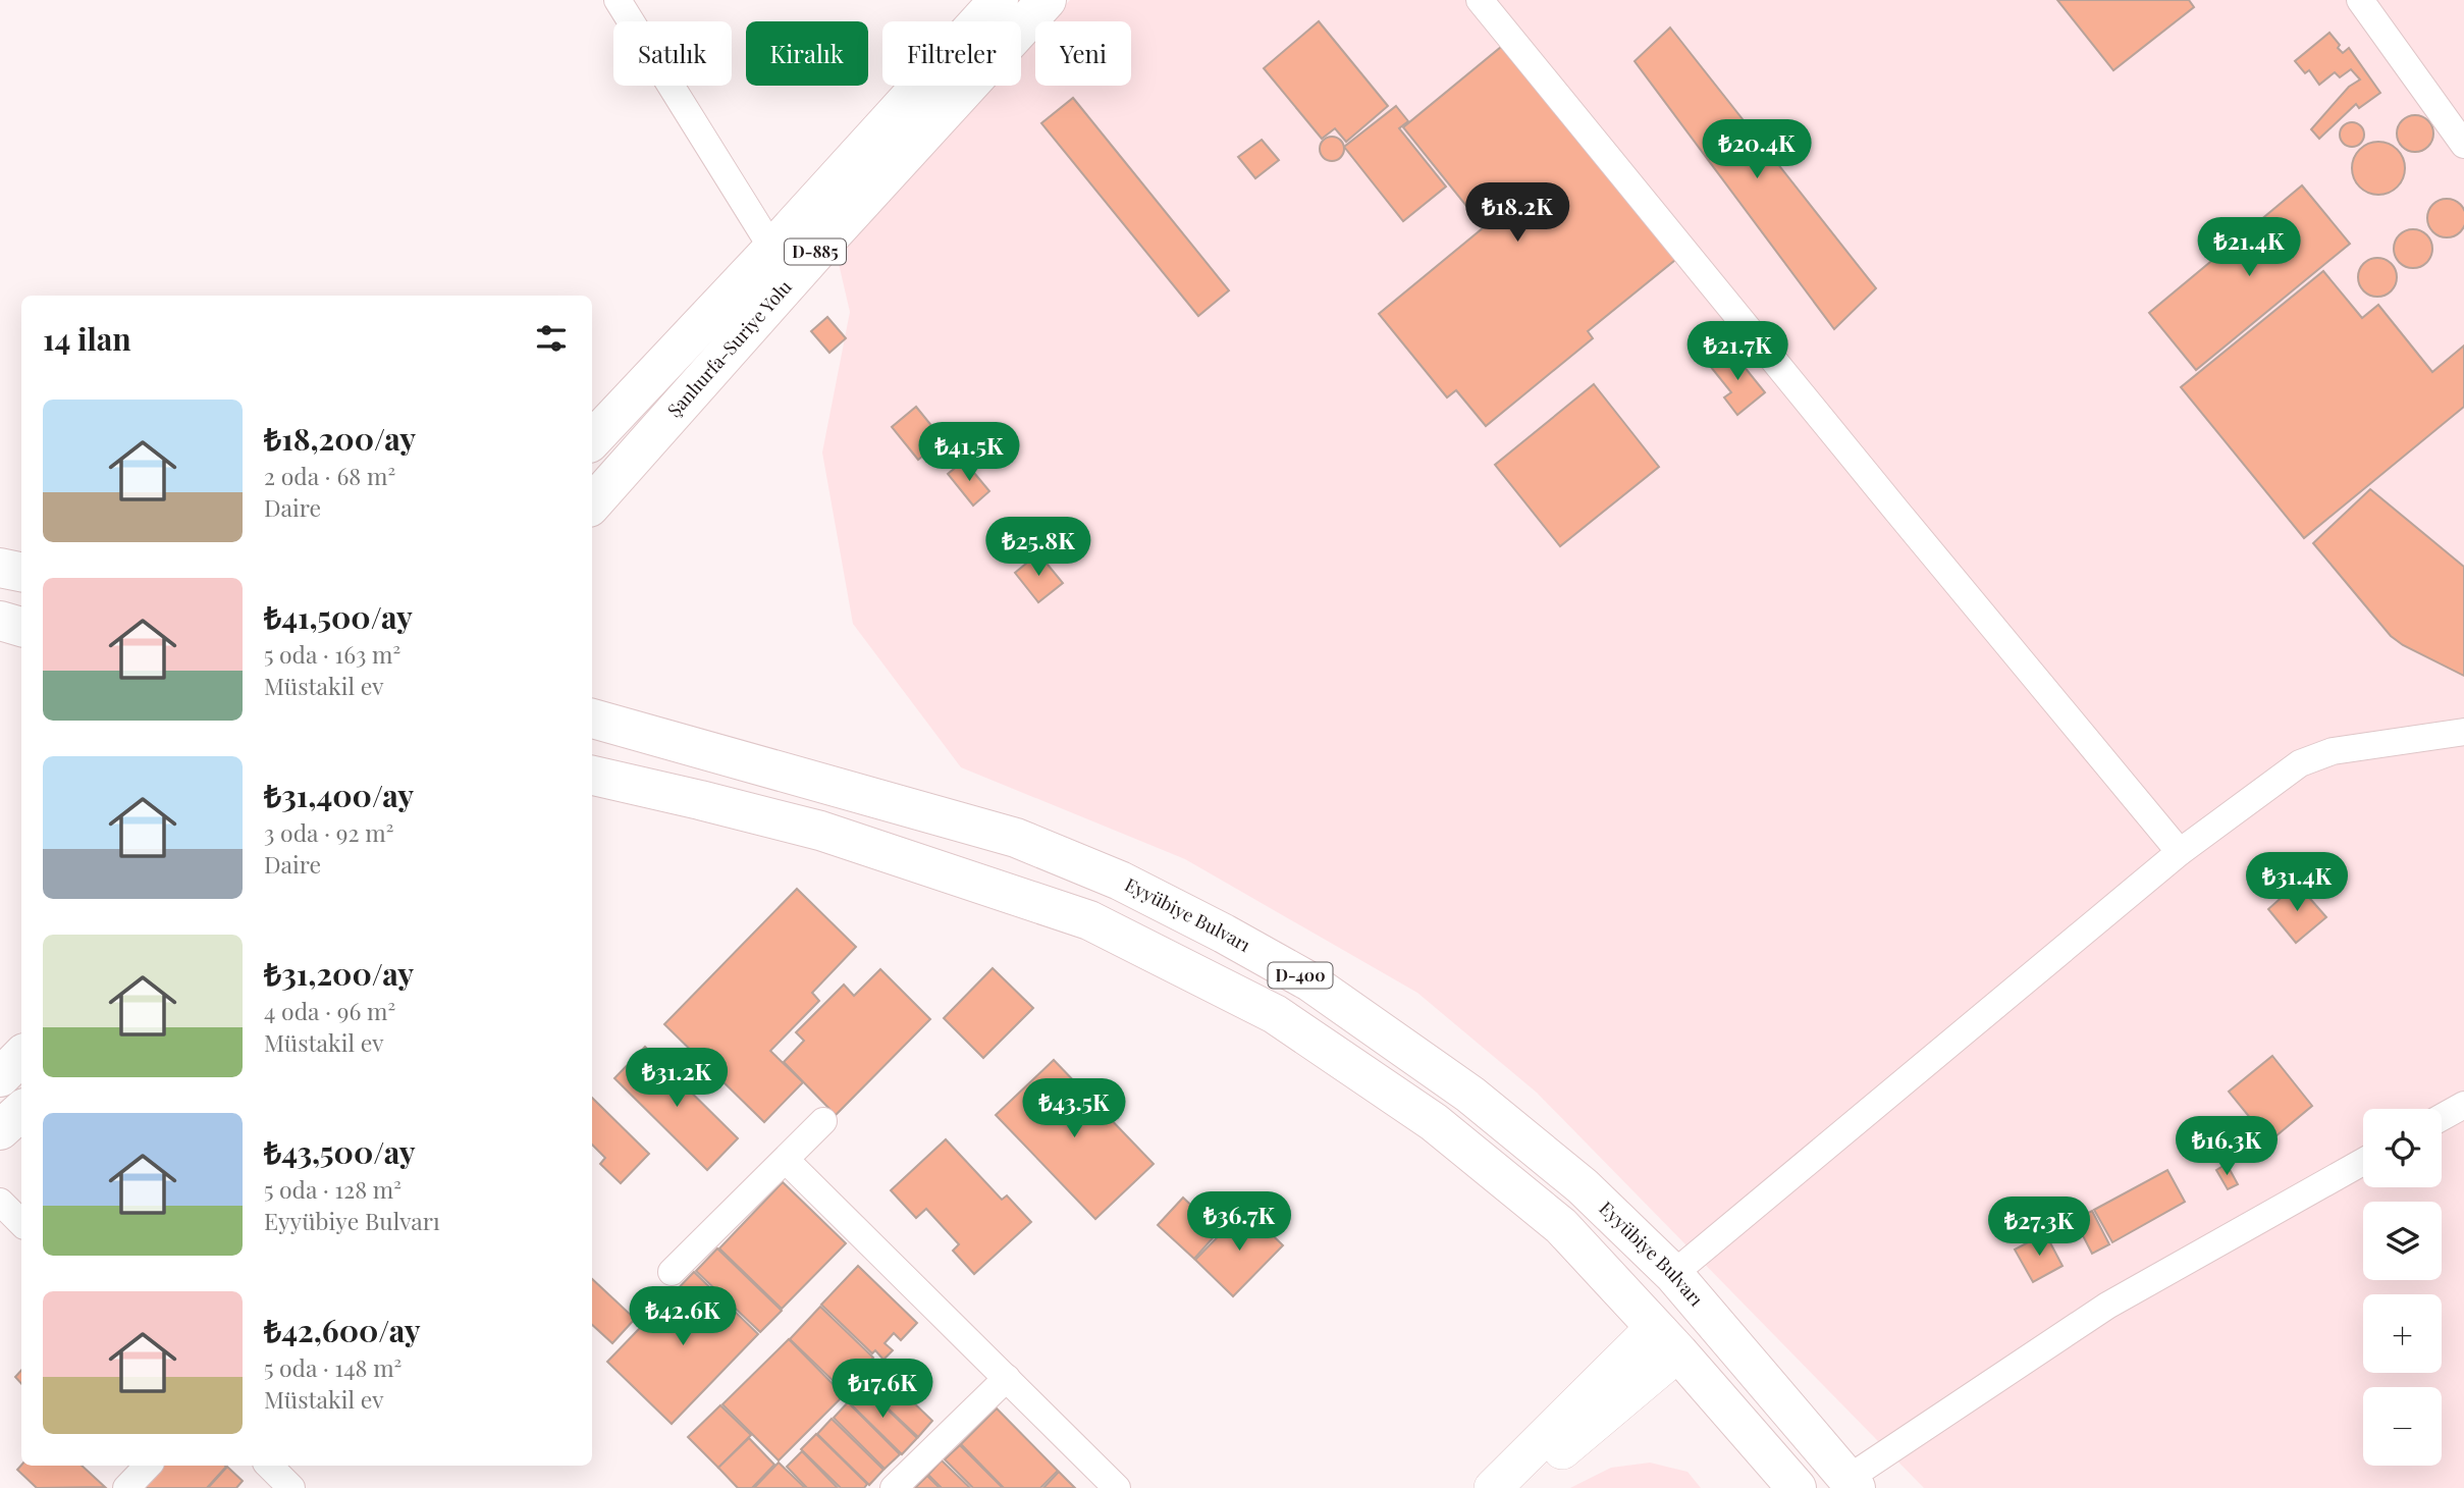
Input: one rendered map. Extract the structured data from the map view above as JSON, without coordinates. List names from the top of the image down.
{
  "streets": {
    "main road": [
      "D-885",
      "Şanlıurfa-Suriye Yolu",
      "Eyyübiye Bulvarı",
      "D-400"
    ]
  },
  "page": {
    "chip": [
      "Satılık",
      "Kiralık",
      "Filtreler",
      "Yeni"
    ],
    "price": [
      "₺20.4K",
      "₺18.2K",
      "₺21.4K",
      "₺21.7K",
      "₺41.5K",
      "₺25.8K",
      "₺31.4K",
      "₺31.2K",
      "₺43.5K",
      "₺16.3K",
      "₺36.7K",
      "₺27.3K",
      "₺42.6K",
      "₺17.6K"
    ],
    "heading": "14 ilan",
    "list": [
      {
        "name": "₺18,200/ay",
        "note": "2 oda · 68 m² · Daire"
      },
      {
        "name": "₺41,500/ay",
        "note": "5 oda · 163 m² · Müstakil ev"
      },
      {
        "name": "₺31,400/ay",
        "note": "3 oda · 92 m² · Daire"
      },
      {
        "name": "₺31,200/ay",
        "note": "4 oda · 96 m² · Müstakil ev"
      },
      {
        "name": "₺43,500/ay",
        "note": "5 oda · 128 m² · Eyyübiye Bulvarı"
      },
      {
        "name": "₺42,600/ay",
        "note": "5 oda · 148 m² · Müstakil ev"
      }
    ],
    "map_buttons": ["+", "−"]
  }
}
